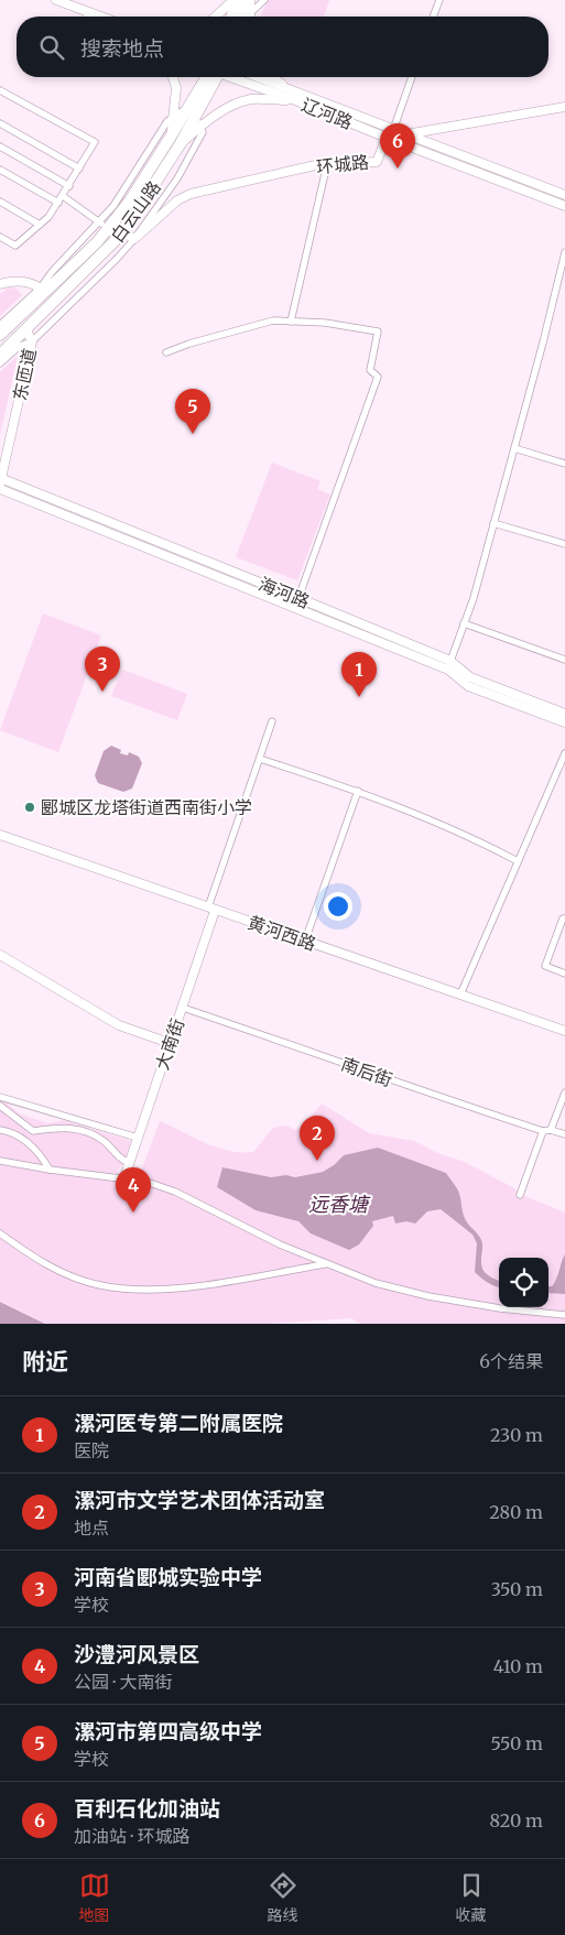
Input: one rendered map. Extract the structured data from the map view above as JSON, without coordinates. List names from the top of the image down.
{
  "streets": {
    "highway": ["白云山路"],
    "street": [
      "辽河路",
      "环城路",
      "东匝道",
      "海河路",
      "黄河西路",
      "大南街",
      "南后街"
    ]
  },
  "crossings": [
    ["辽河路", "环城路"],
    ["环城路", "白云山路"],
    ["白云山路", "东匝道"],
    ["东匝道", "海河路"],
    ["黄河西路", "大南街"],
    ["大南街", "南后街"]
  ],
  "water": ["远香塘"],
  "places": ["郾城区龙塔街道西南街小学"],
  "page": {
    "search": "搜索地点",
    "pins": [
      "6",
      "5",
      "3",
      "1",
      "2",
      "4"
    ],
    "heading": ["附近", "6个结果"],
    "list": [
      {
        "mark": "1",
        "name": "漯河医专第二附属医院",
        "note": "医院",
        "value": "230 m"
      },
      {
        "mark": "2",
        "name": "漯河市文学艺术团体活动室",
        "note": "地点",
        "value": "280 m"
      },
      {
        "mark": "3",
        "name": "河南省郾城实验中学",
        "note": "学校",
        "value": "350 m"
      },
      {
        "mark": "4",
        "name": "沙澧河风景区",
        "note": "公园 · 大南街",
        "value": "410 m"
      },
      {
        "mark": "5",
        "name": "漯河市第四高级中学",
        "note": "学校",
        "value": "550 m"
      },
      {
        "mark": "6",
        "name": "百利石化加油站",
        "note": "加油站 · 环城路",
        "value": "820 m"
      }
    ],
    "nav": ["地图", "路线", "收藏"]
  }
}
